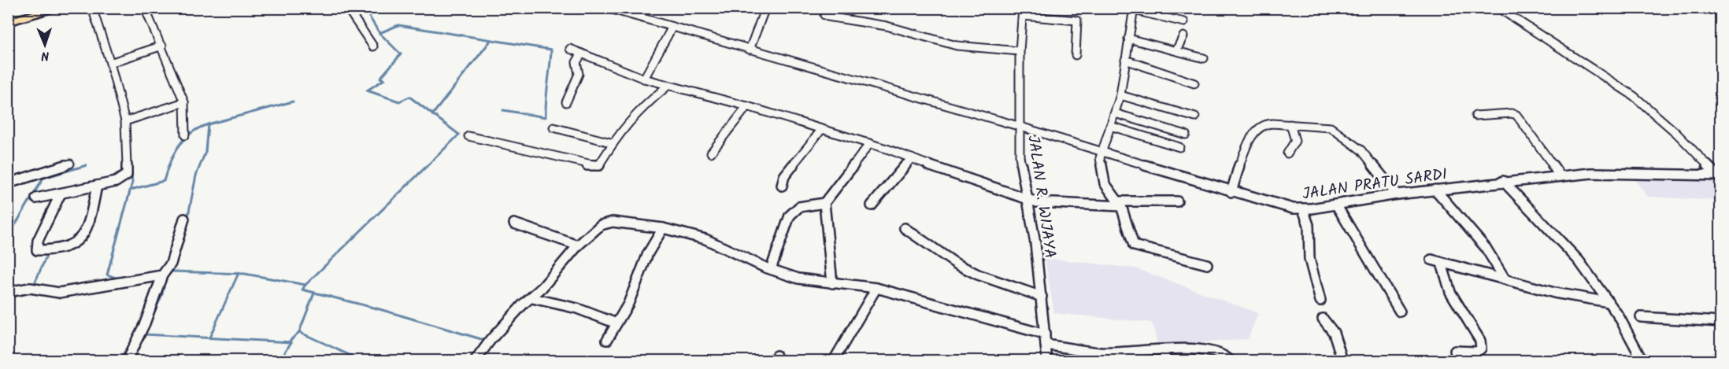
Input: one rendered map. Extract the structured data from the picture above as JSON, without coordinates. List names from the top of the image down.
{
  "streets": {
    "street": ["JALAN PRATU SARDI", "JALAN R. WIJAYA"]
  },
  "crossings": [
    ["JALAN PRATU SARDI", "JALAN R. WIJAYA"]
  ],
  "north": "bottom"
}
